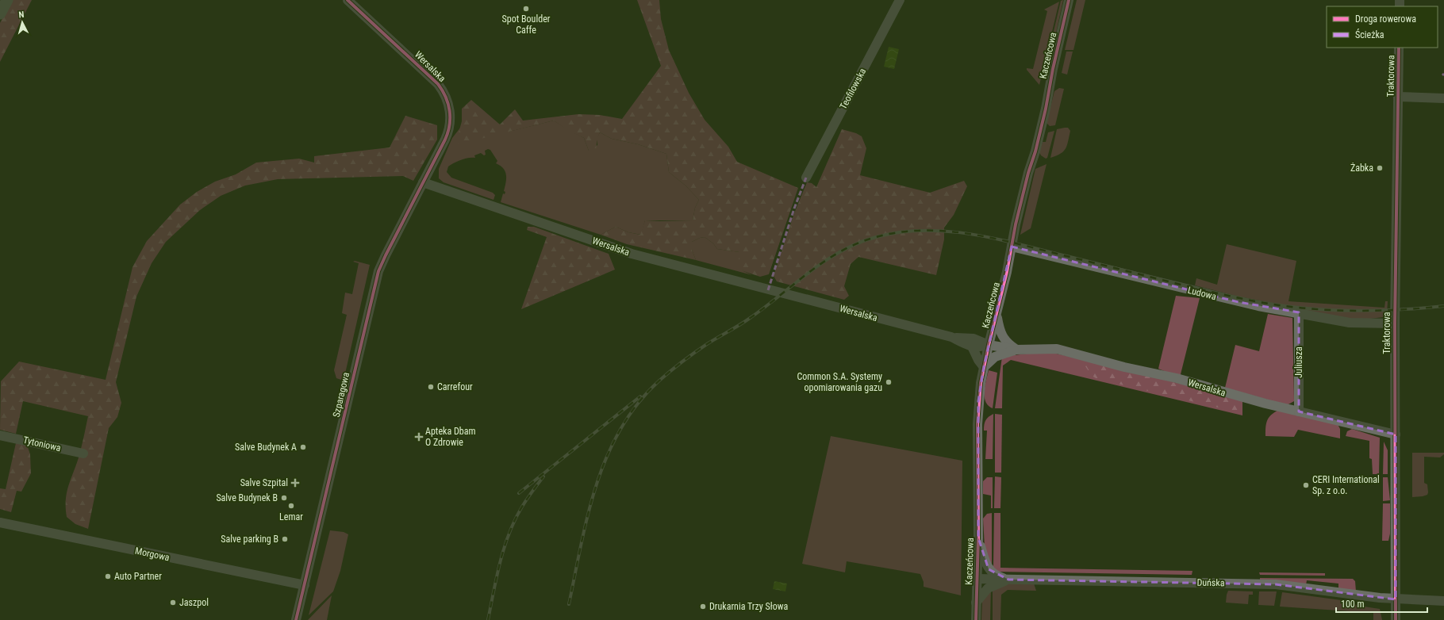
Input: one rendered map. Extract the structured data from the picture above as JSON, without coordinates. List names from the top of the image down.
{
  "streets": {
    "street": [
      "Kaczeńcowa",
      "Wersalska",
      "Traktorowa",
      "Teofilowska",
      "Ludowa",
      "Juliusza",
      "Szparagowa",
      "Tytoniowa",
      "Morgowa",
      "Duńska"
    ]
  },
  "crossings": [
    ["Kaczeńcowa", "Wersalska"],
    ["Kaczeńcowa", "Ludowa"],
    ["Kaczeńcowa", "Duńska"],
    ["Wersalska", "Traktorowa"],
    ["Wersalska", "Juliusza"],
    ["Wersalska", "Szparagowa"],
    ["Traktorowa", "Ludowa"],
    ["Traktorowa", "Duńska"],
    ["Ludowa", "Juliusza"],
    ["Szparagowa", "Morgowa"]
  ],
  "places": {
    "other": [
      "Spot Boulder Caffe",
      "Żabka",
      "Common S.A. Systemy opomiarowania gazu",
      "Carrefour",
      "Salve Budynek A",
      "CERI International Sp. z o.o.",
      "Salve Budynek B",
      "Lemar",
      "Salve parking B",
      "Auto Partner",
      "Jaszpol",
      "Drukarnia Trzy Słowa"
    ],
    "health": ["Apteka Dbam O Zdrowie", "Salve Szpital"]
  },
  "legend": ["Droga rowerowa", "Ścieżka"],
  "scale_bar": "100 m",
  "north": "top"
}
